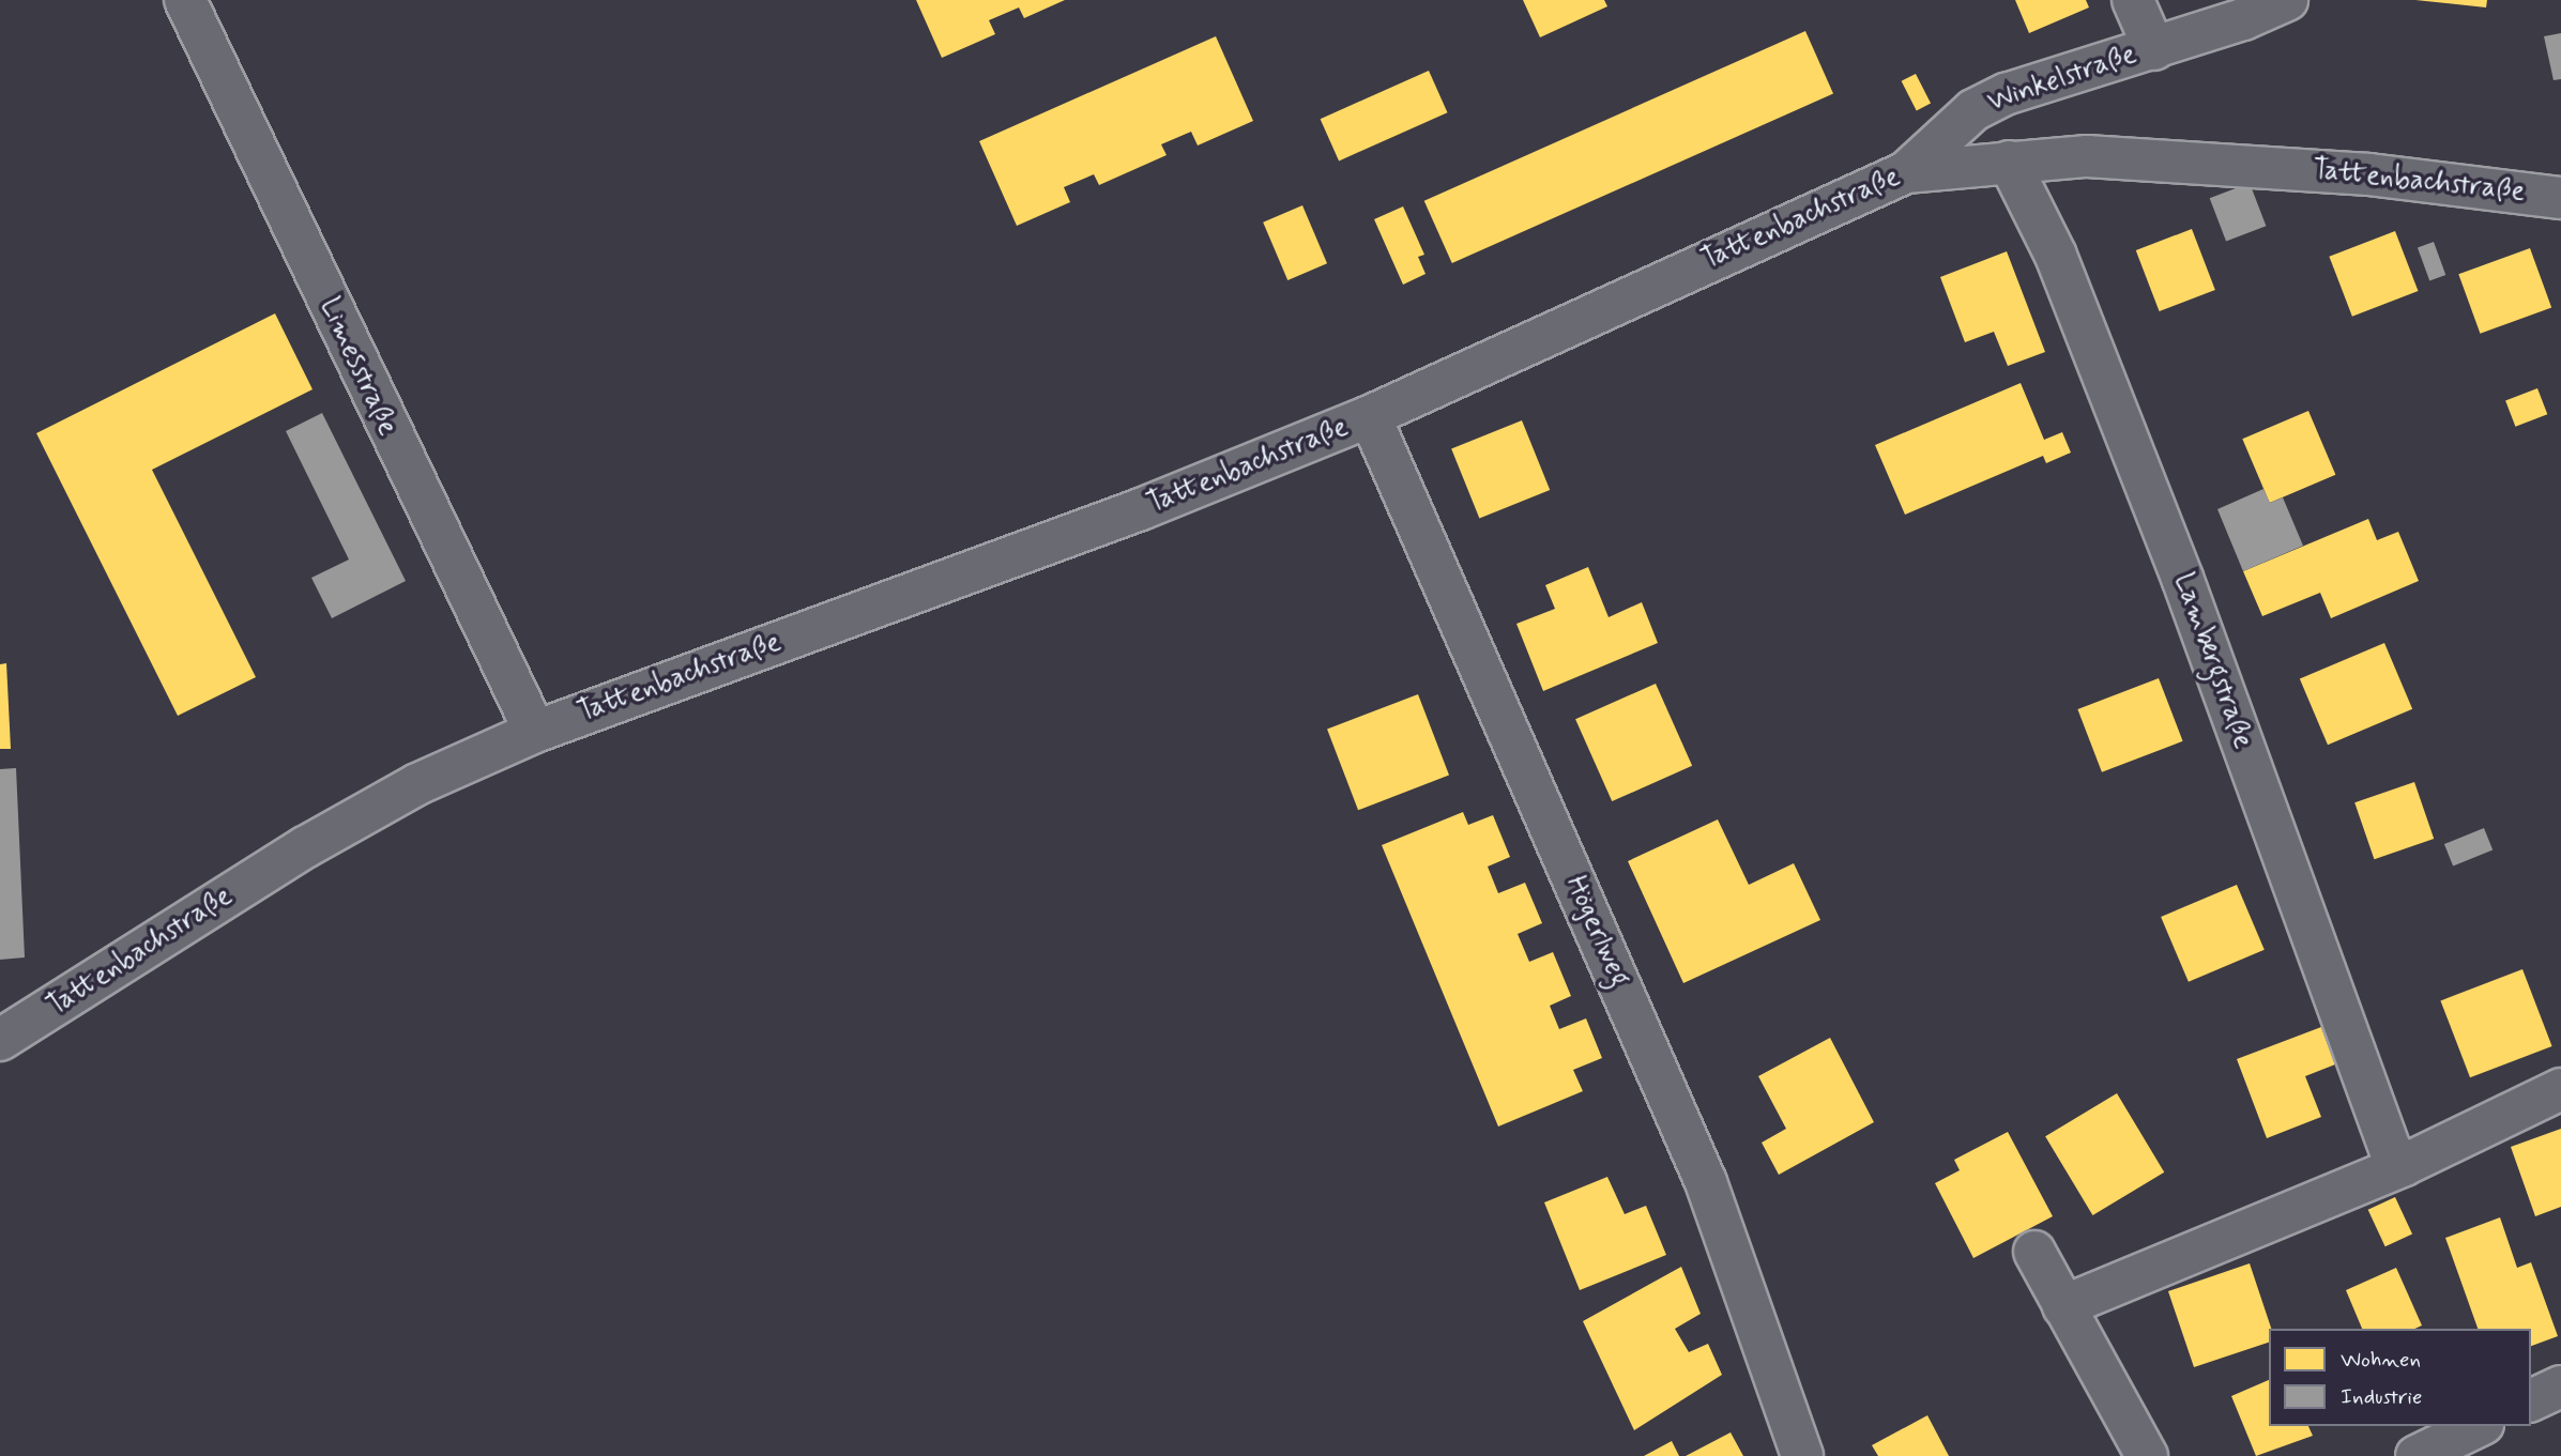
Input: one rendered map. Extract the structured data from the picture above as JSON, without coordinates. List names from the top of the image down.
{
  "streets": {
    "street": [
      "Winkelstraße",
      "Tattenbachstraße",
      "Limesstraße",
      "Lambergstraße",
      "Högerlweg"
    ]
  },
  "crossings": [
    ["Winkelstraße", "Tattenbachstraße"],
    ["Tattenbachstraße", "Limesstraße"],
    ["Tattenbachstraße", "Lambergstraße"],
    ["Tattenbachstraße", "Högerlweg"]
  ],
  "legend": ["Wohnen", "Industrie"]
}
